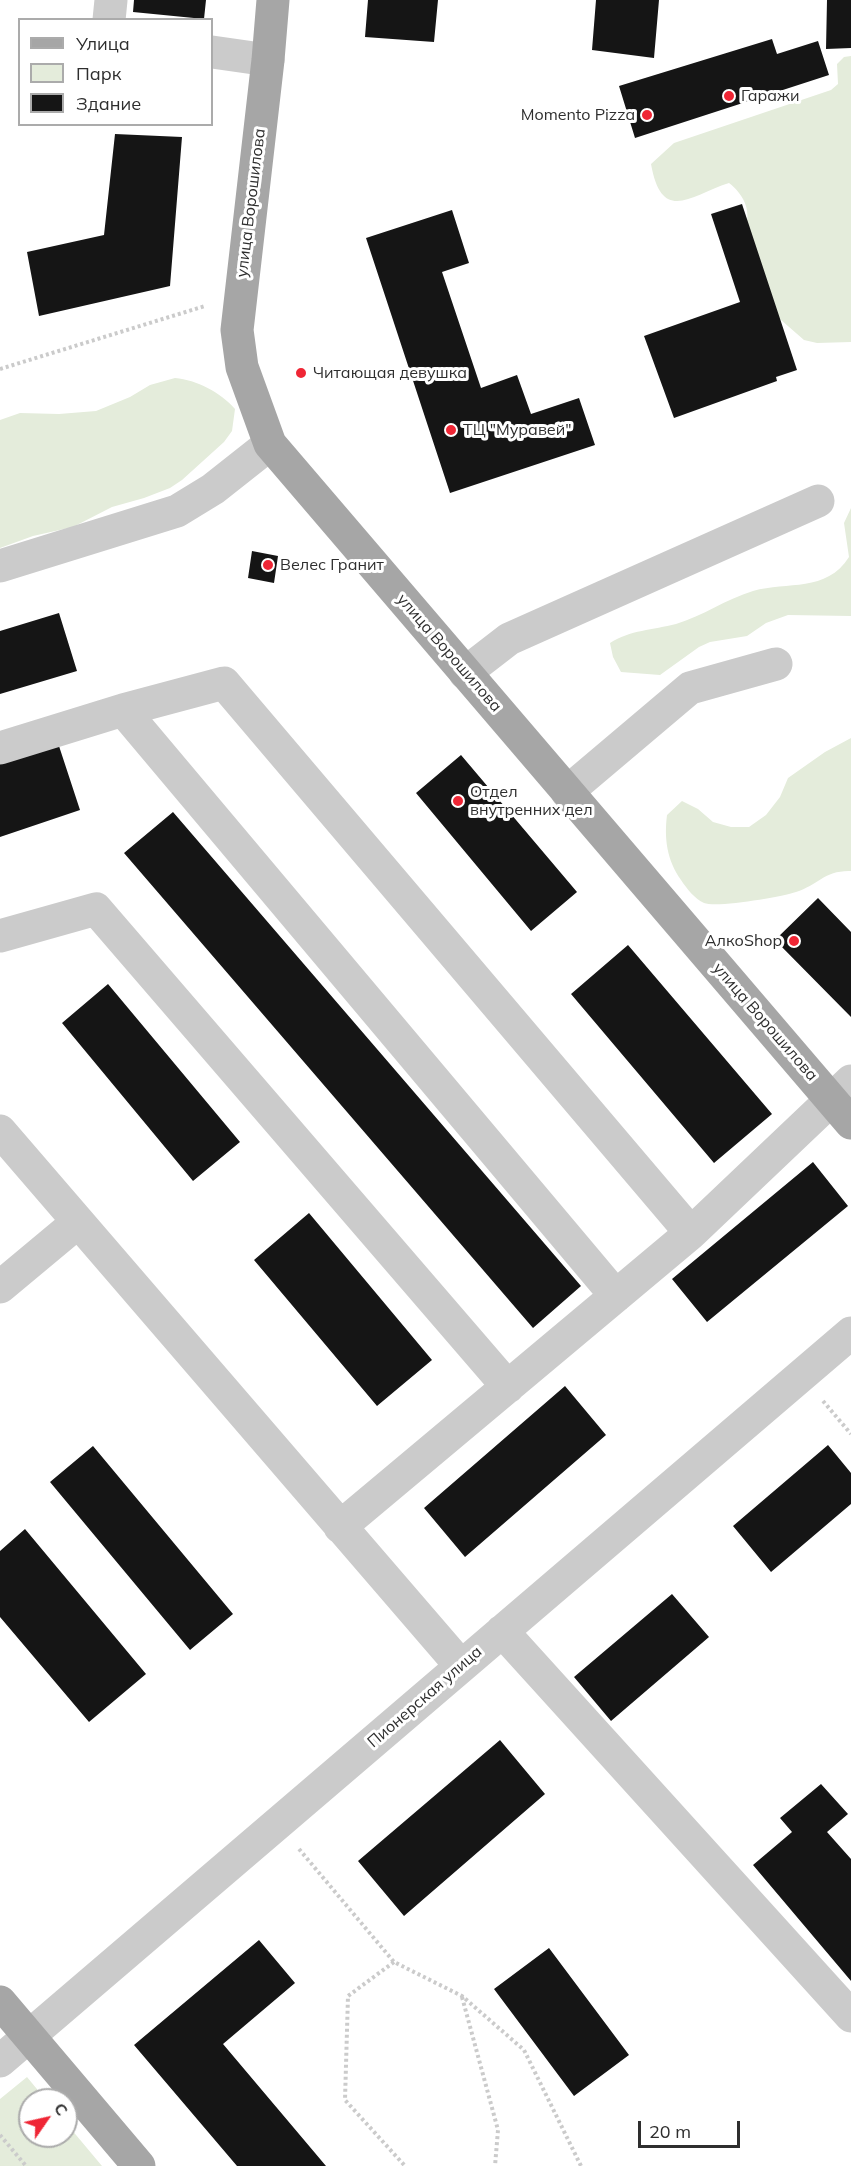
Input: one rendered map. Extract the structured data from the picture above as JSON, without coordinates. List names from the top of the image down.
{
  "streets": {
    "main road": ["улица Ворошилова"],
    "street": ["Пионерская улица"]
  },
  "places": [
    "Гаражи",
    "Momento Pizza",
    "Читающая девушка",
    "ТЦ \"Муравей\"",
    "Велес Гранит",
    "Отдел внутренних дел",
    "АлкоShop"
  ],
  "legend": ["Улица", "Парк", "Здание"],
  "scale_bar": "20 m",
  "north": "top right"
}
